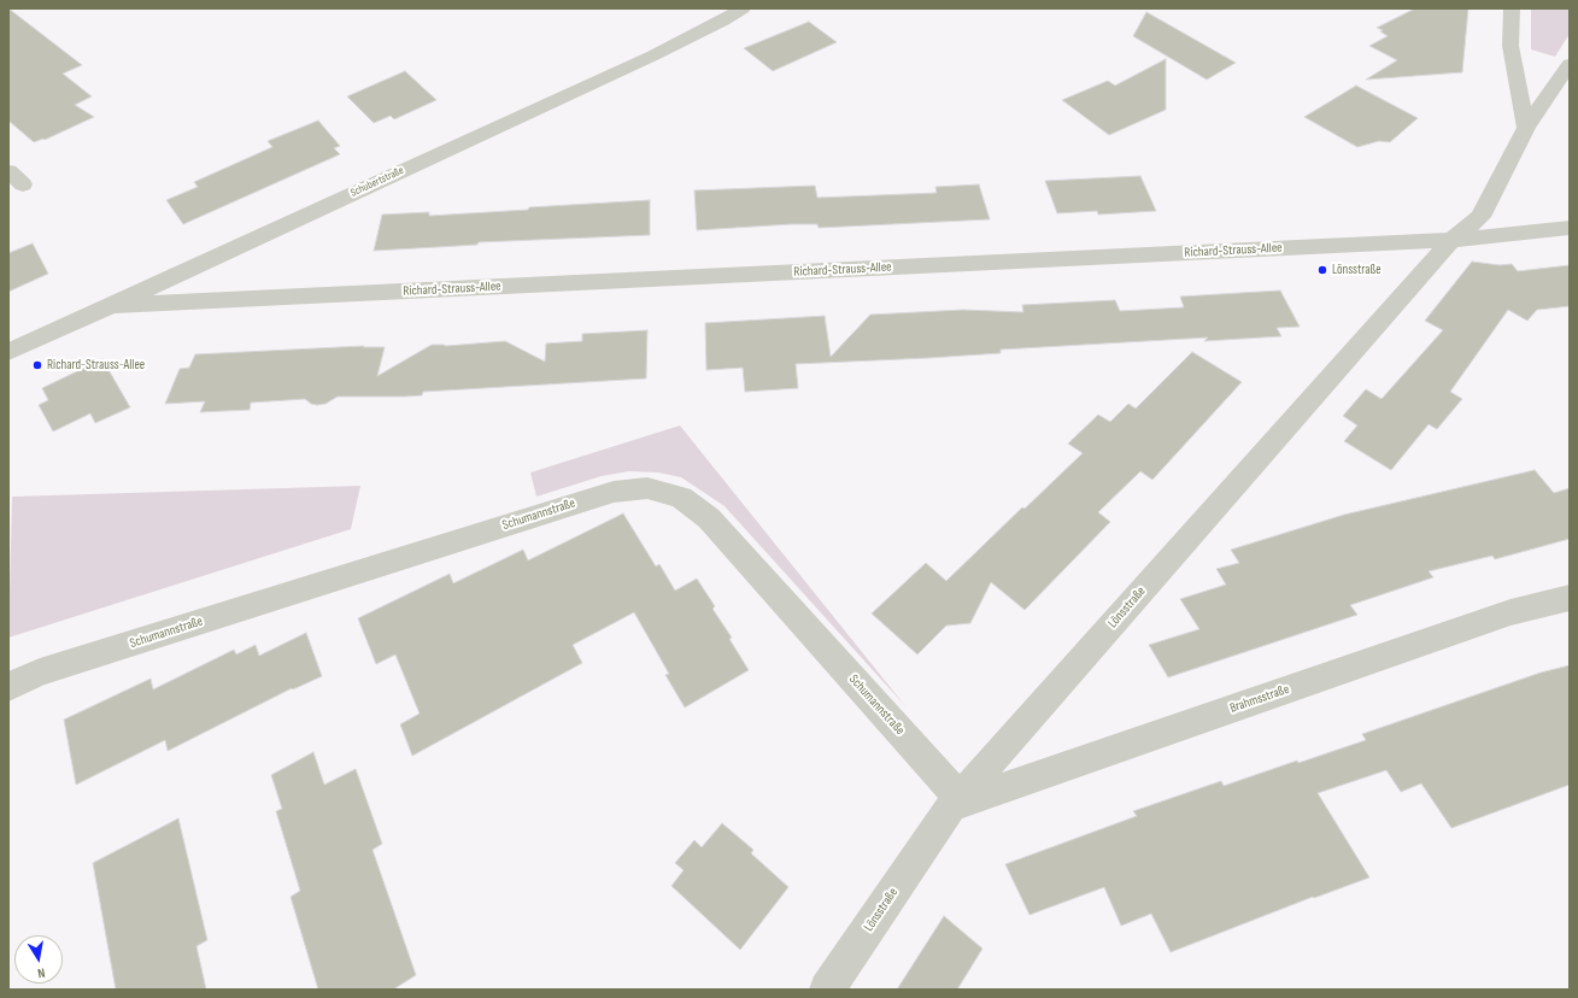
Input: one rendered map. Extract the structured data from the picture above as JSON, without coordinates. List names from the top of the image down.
{
  "streets": {
    "street": [
      "Schubertstraße",
      "Richard-Strauss-Allee",
      "Schumannstraße",
      "Lönsstraße",
      "Brahmsstraße"
    ]
  },
  "crossings": [
    ["Schubertstraße", "Richard-Strauss-Allee"],
    ["Richard-Strauss-Allee", "Lönsstraße"],
    ["Schumannstraße", "Lönsstraße"],
    ["Schumannstraße", "Brahmsstraße"],
    ["Lönsstraße", "Brahmsstraße"]
  ],
  "places": ["Lönsstraße", "Richard-Strauss-Allee"],
  "north": "bottom"
}
